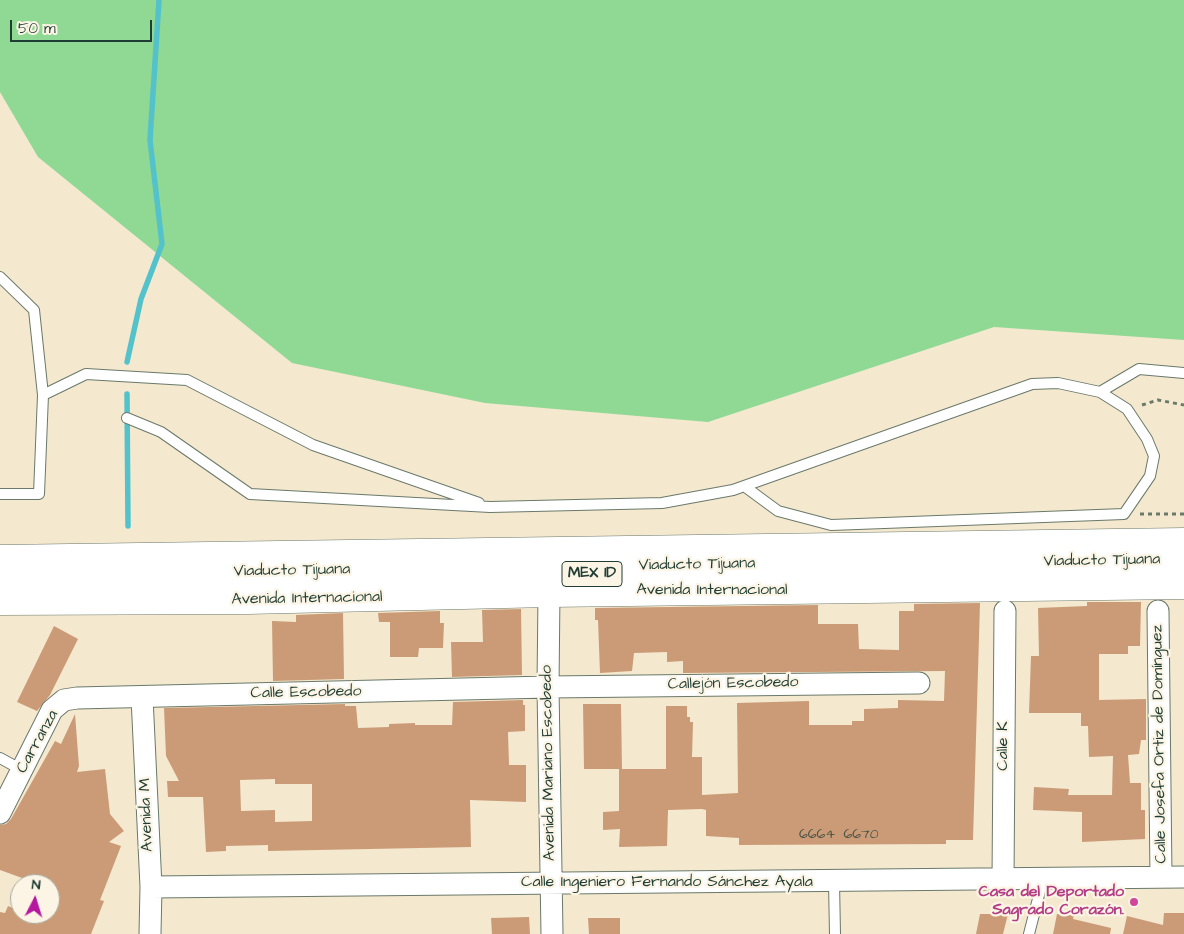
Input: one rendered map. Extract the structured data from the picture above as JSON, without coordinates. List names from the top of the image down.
{
  "streets": {
    "main road": ["Viaducto Tijuana", "MEX 1D", "Avenida Internacional"],
    "street": [
      "Callejón Escobedo",
      "Calle Escobedo",
      "Carranza",
      "Calle Josefa Ortiz de Domínguez",
      "Calle K",
      "Avenida Mariano Escobedo",
      "Avenida M",
      "Calle Ingeniero Fernando Sánchez Ayala"
    ]
  },
  "crossings": [
    ["Avenida Internacional", "Avenida Mariano Escobedo"],
    ["Callejón Escobedo", "Calle Escobedo"],
    ["Callejón Escobedo", "Avenida Mariano Escobedo"],
    ["Calle Escobedo", "Carranza"],
    ["Calle Escobedo", "Avenida Mariano Escobedo"],
    ["Calle Escobedo", "Avenida M"],
    ["Calle Josefa Ortiz de Domínguez", "Calle Ingeniero Fernando Sánchez Ayala"],
    ["Calle K", "Calle Ingeniero Fernando Sánchez Ayala"],
    ["Avenida Mariano Escobedo", "Calle Ingeniero Fernando Sánchez Ayala"],
    ["Avenida M", "Calle Ingeniero Fernando Sánchez Ayala"]
  ],
  "places": ["Casa del Deportado Sagrado Corazón."],
  "house_numbers": ["6664", "6670"],
  "scale_bar": "50 m",
  "north": "top"
}
